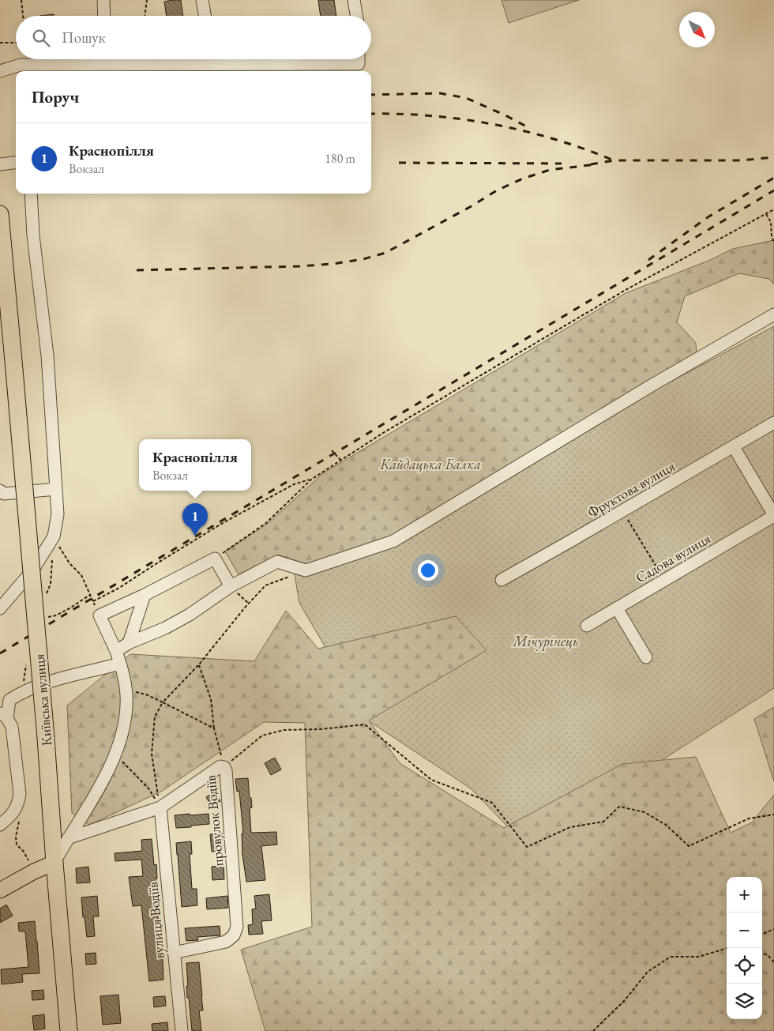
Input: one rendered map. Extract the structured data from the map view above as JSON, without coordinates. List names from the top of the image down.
{
  "streets": {
    "highway": ["Київська вулиця"],
    "street": [
      "Фруктова вулиця",
      "Садова вулиця",
      "провулок Водіїв",
      "вулиця Водіїв"
    ]
  },
  "crossings": [
    ["провулок Водіїв", "вулиця Водіїв"]
  ],
  "parks": ["Кайдацька Балка", "Мічурінець"],
  "north": "bottom right",
  "page": {
    "search": "Пошук",
    "heading": "Поруч",
    "list": [
      {
        "mark": "1",
        "name": "Краснопілля",
        "note": "Вокзал",
        "value": "180 m"
      }
    ],
    "popup": ["Краснопілля", "Вокзал"],
    "pins": "1",
    "map_buttons": ["+", "−"]
  }
}
